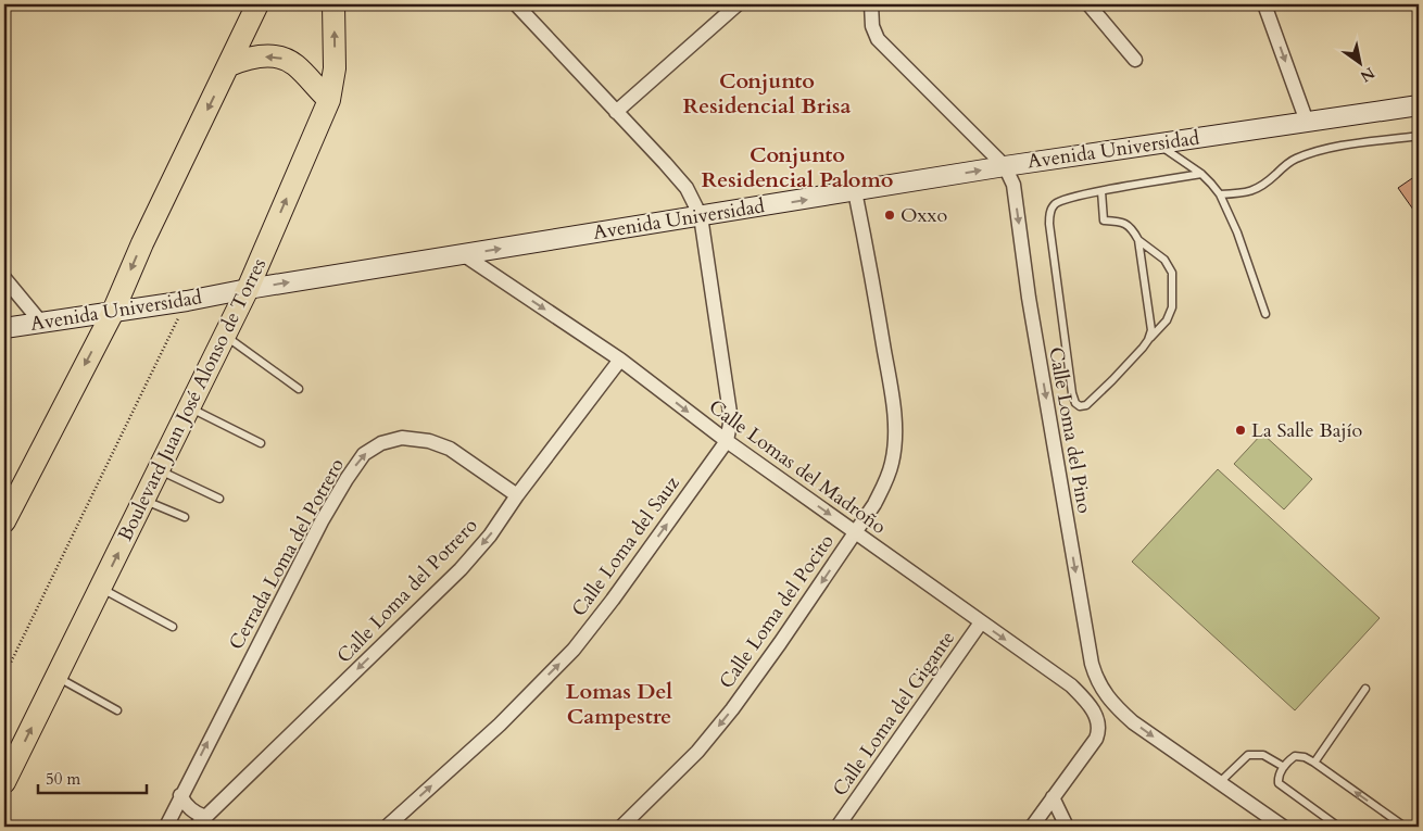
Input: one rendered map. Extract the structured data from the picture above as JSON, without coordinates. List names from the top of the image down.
{
  "streets": {
    "main road": ["Boulevard Juan José Alonso de Torres"],
    "street": [
      "Avenida Universidad",
      "Calle Loma del Pino",
      "Calle Lomas del Madroño",
      "Calle Loma del Sauz",
      "Cerrada Loma del Potrero",
      "Calle Loma del Potrero",
      "Calle Loma del Pocito",
      "Calle Loma del Gigante"
    ]
  },
  "crossings": [
    ["Avenida Universidad", "Boulevard Juan José Alonso de Torres"],
    ["Avenida Universidad", "Calle Loma del Pino"],
    ["Avenida Universidad", "Calle Lomas del Madroño"],
    ["Avenida Universidad", "Calle Loma del Sauz"],
    ["Avenida Universidad", "Calle Loma del Pocito"],
    ["Calle Lomas del Madroño", "Calle Loma del Sauz"],
    ["Calle Lomas del Madroño", "Calle Loma del Potrero"],
    ["Calle Lomas del Madroño", "Calle Loma del Pocito"],
    ["Calle Lomas del Madroño", "Calle Loma del Gigante"],
    ["Cerrada Loma del Potrero", "Calle Loma del Potrero"]
  ],
  "one_way": [
    "Avenida Universidad",
    "Calle Loma del Pino",
    "Calle Lomas del Madroño",
    "Calle Loma del Sauz",
    "Cerrada Loma del Potrero",
    "Calle Loma del Potrero",
    "Calle Loma del Pocito"
  ],
  "districts": ["Conjunto Residencial Brisa", "Conjunto Residencial Palomo", "Lomas Del Campestre"],
  "places": ["Oxxo", "La Salle Bajío"],
  "scale_bar": "50 m",
  "north": "bottom right"
}
